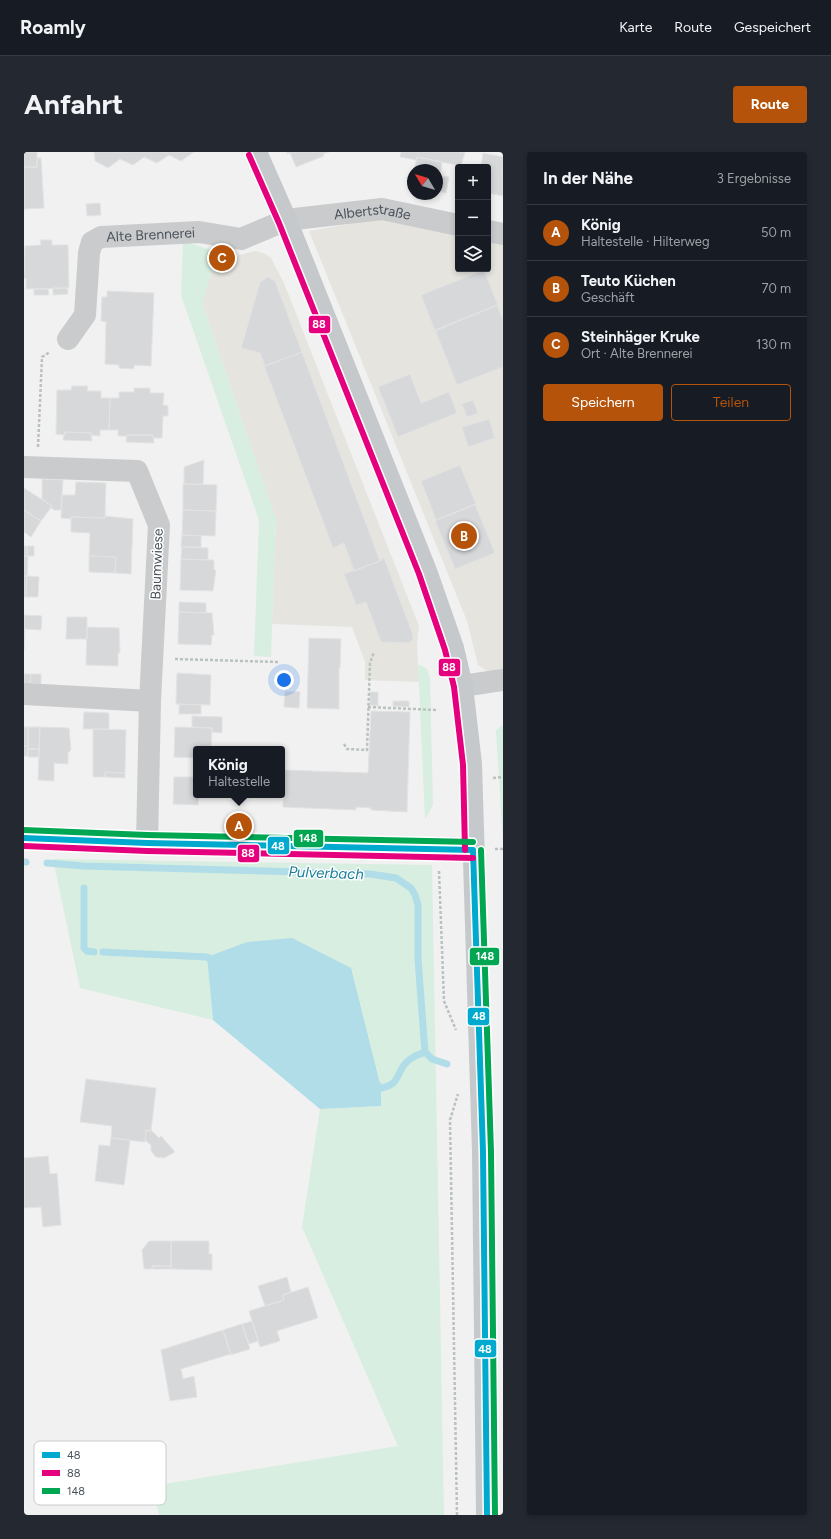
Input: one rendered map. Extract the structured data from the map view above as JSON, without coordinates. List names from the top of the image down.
{
  "streets": {
    "street": ["Albertstraße", "Alte Brennerei", "Baumwiese"]
  },
  "crossings": [
    ["Albertstraße", "Alte Brennerei"]
  ],
  "water": ["Pulverbach"],
  "lines": ["transit line 88", "transit line 148", "transit line 48"],
  "legend": ["48", "88", "148"],
  "north": "top left",
  "page": {
    "header": "Roamly",
    "nav": ["Karte", "Route", "Gespeichert"],
    "buttons": [
      "Route",
      ["Speichern", "Teilen"]
    ],
    "title": "Anfahrt",
    "heading": ["In der Nähe", "3 Ergebnisse"],
    "map_buttons": ["+", "−"],
    "list": [
      {
        "mark": "A",
        "name": "König",
        "note": "Haltestelle · Hilterweg",
        "value": "50 m"
      },
      {
        "mark": "B",
        "name": "Teuto Küchen",
        "note": "Geschäft",
        "value": "70 m"
      },
      {
        "mark": "C",
        "name": "Steinhäger Kruke",
        "note": "Ort · Alte Brennerei",
        "value": "130 m"
      }
    ],
    "pins": ["C", "B", "A"],
    "popup": ["König", "Haltestelle"]
  }
}
